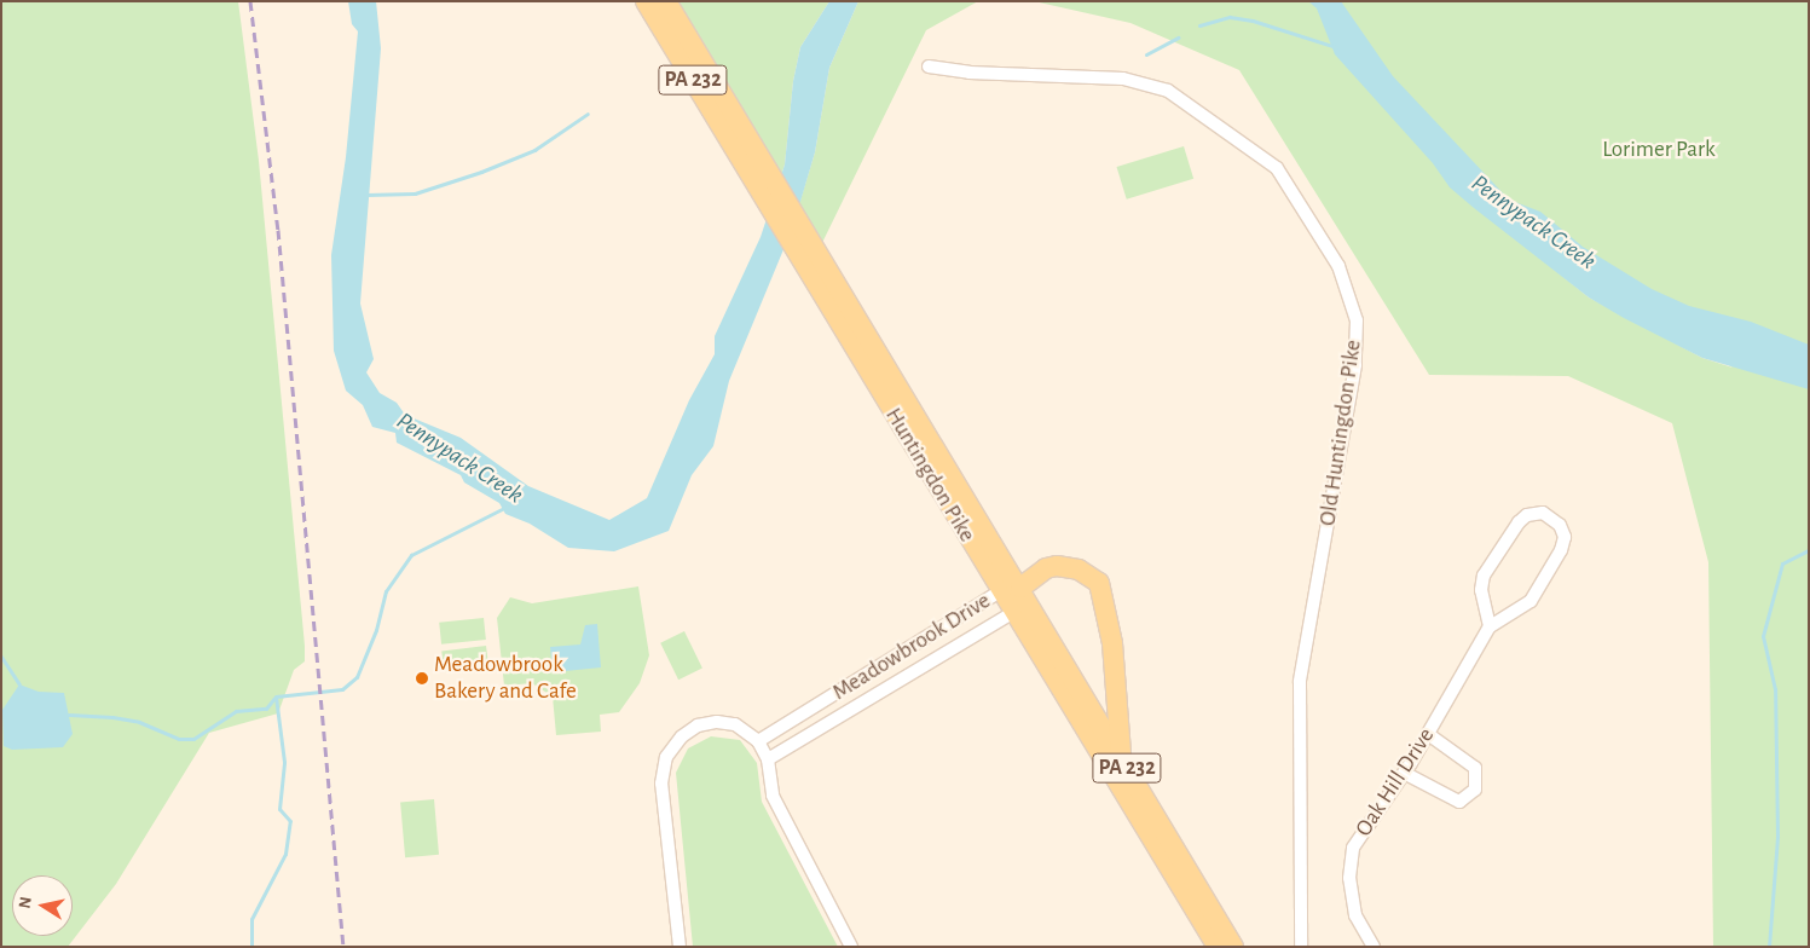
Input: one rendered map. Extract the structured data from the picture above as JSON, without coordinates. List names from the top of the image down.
{
  "streets": {
    "main road": ["PA 232", "Huntingdon Pike"],
    "street": ["Old Huntingdon Pike", "Meadowbrook Drive", "Oak Hill Drive"]
  },
  "crossings": [
    ["Huntingdon Pike", "Meadowbrook Drive"]
  ],
  "water": ["Pennypack Creek"],
  "parks": ["Lorimer Park"],
  "places": ["Meadowbrook Bakery and Cafe"],
  "north": "left"
}
